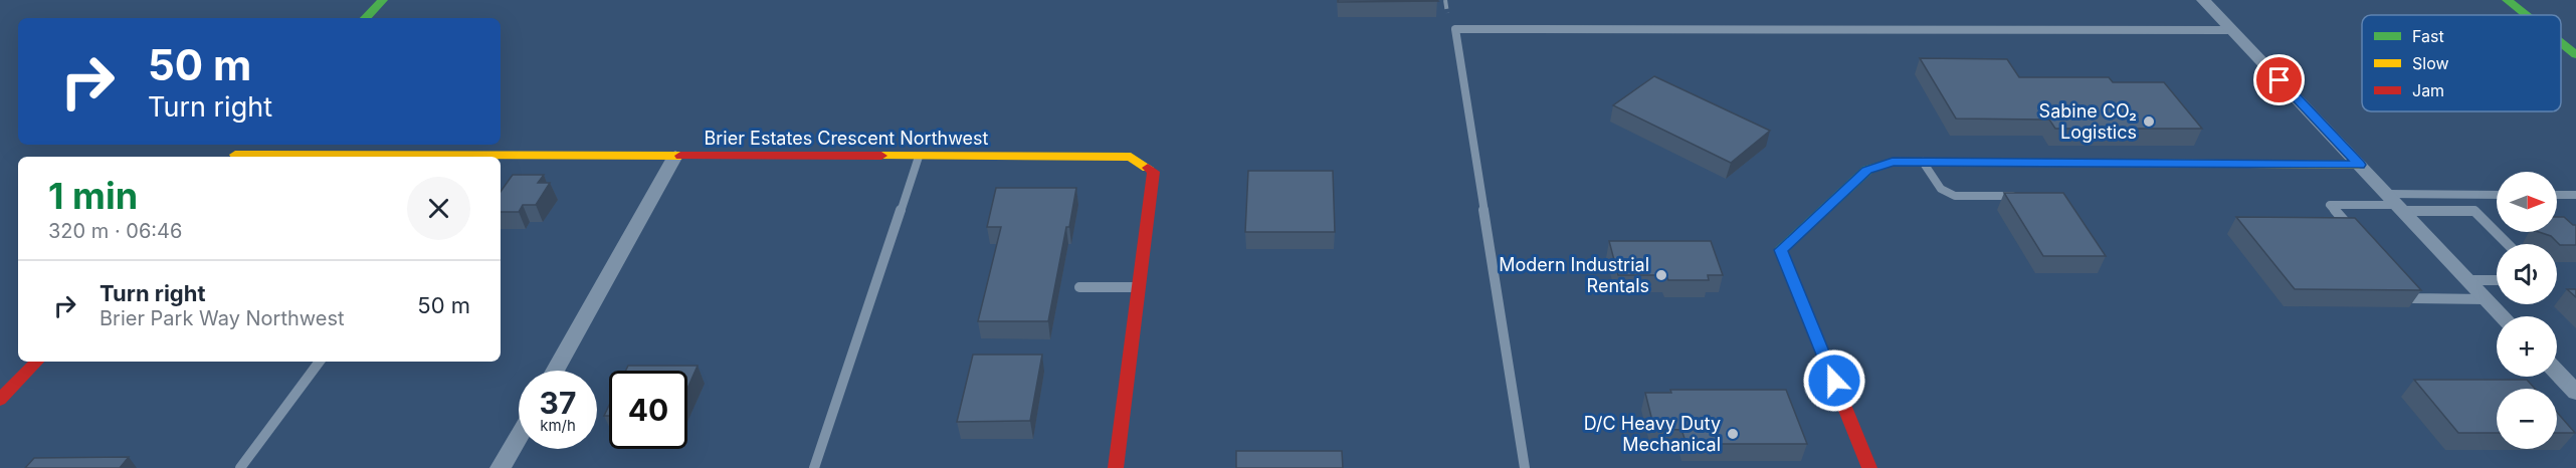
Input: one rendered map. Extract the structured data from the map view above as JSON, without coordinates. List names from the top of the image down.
{
  "streets": {
    "street": ["Brier Estates Crescent Northwest"]
  },
  "places": ["Sabine CO₂ Logistics", "Modern Industrial Rentals", "D/C Heavy Duty Mechanical"],
  "legend": ["Fast", "Slow", "Jam"],
  "north": "right",
  "page": {
    "turn": ["50 m", "Turn right"],
    "heading": ["1 min", "320 m · 06:46"],
    "map_buttons": ["+", "−"],
    "list": [
      {
        "name": "Turn right",
        "note": "Brier Park Way Northwest",
        "value": "50 m"
      }
    ],
    "speed": "37 km/h",
    "limit": "40"
  }
}
